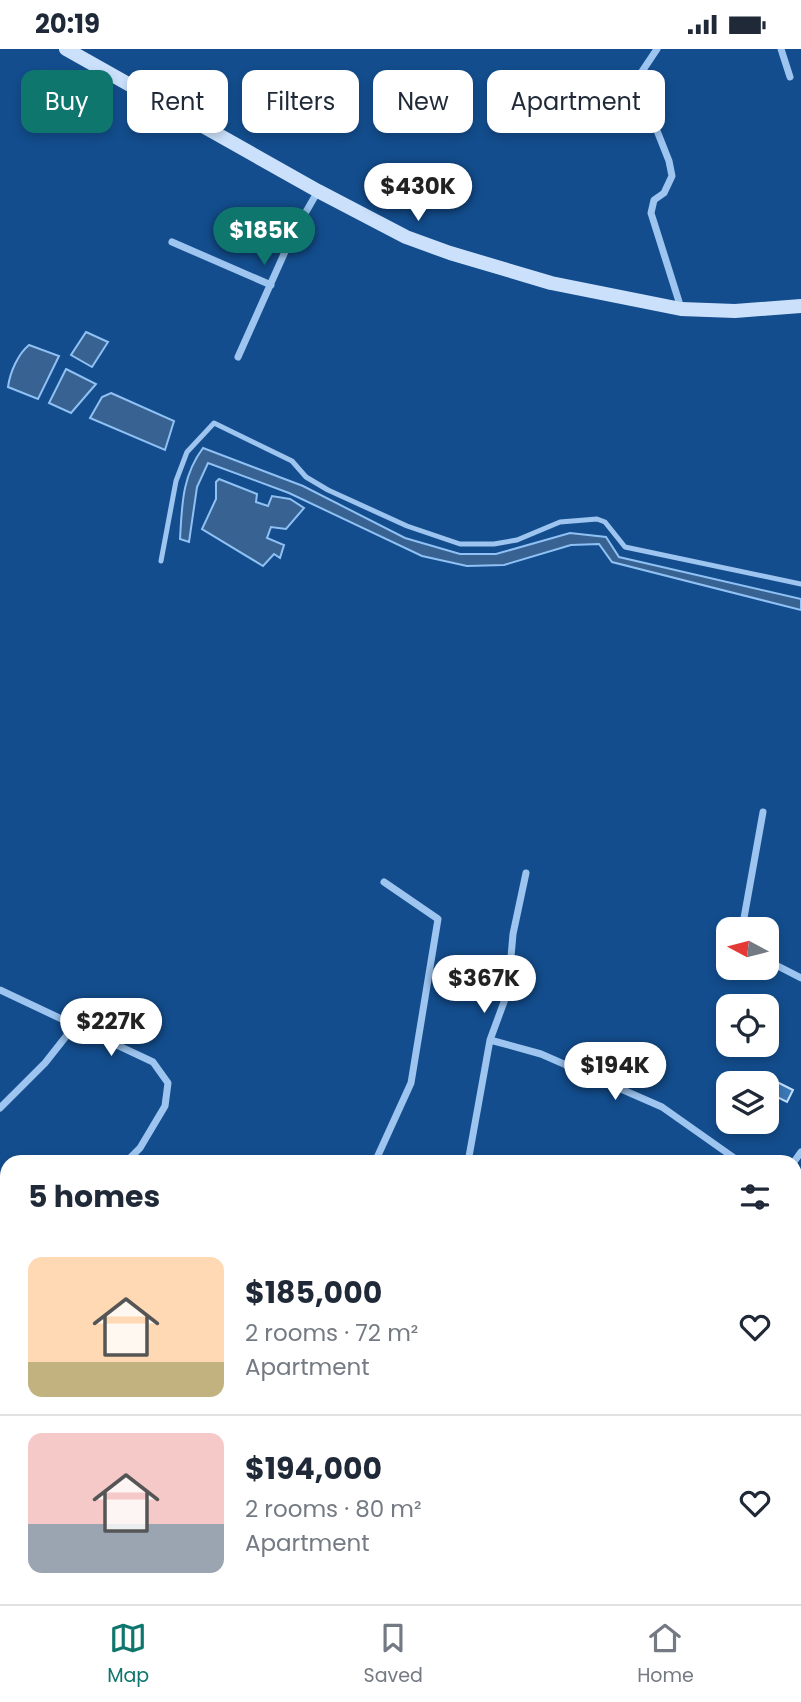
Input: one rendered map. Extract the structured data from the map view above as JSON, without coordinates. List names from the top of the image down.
{
  "north": "left",
  "page": {
    "status": "20:19",
    "chip": [
      "Buy",
      "Rent",
      "Filters",
      "New",
      "Apartment"
    ],
    "price": [
      "$430K",
      "$185K",
      "$367K",
      "$227K",
      "$194K"
    ],
    "heading": "5 homes",
    "list": [
      {
        "name": "$185,000",
        "note": "2 rooms · 72 m² · Apartment"
      },
      {
        "name": "$194,000",
        "note": "2 rooms · 80 m² · Apartment"
      }
    ],
    "tabs": ["Map", "Saved", "Home"]
  }
}
